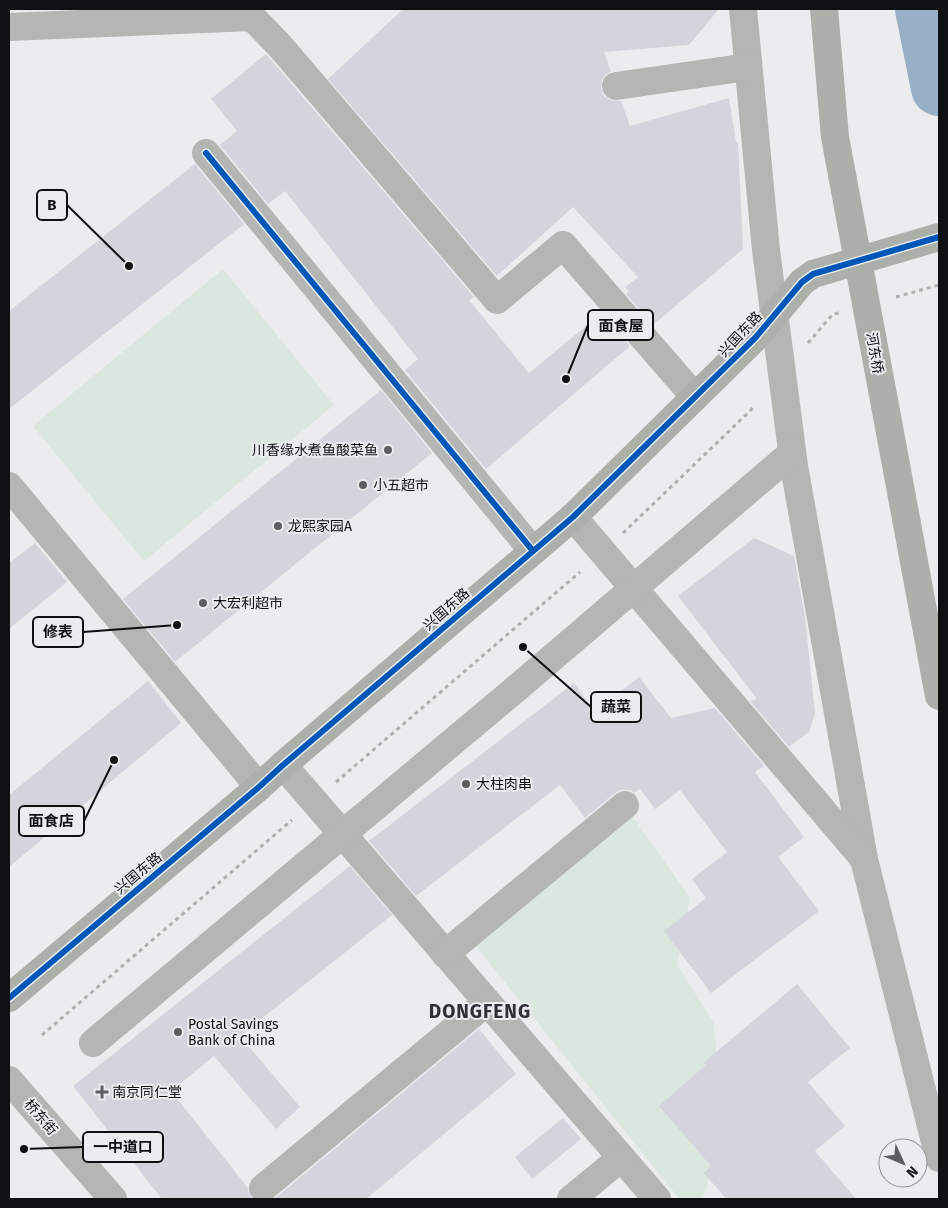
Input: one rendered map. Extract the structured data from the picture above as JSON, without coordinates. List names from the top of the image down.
{
  "streets": {
    "main road": ["兴国东路", "河东桥"],
    "street": ["桥东街"]
  },
  "districts": ["DONGFENG"],
  "places": {
    "other": [
      "B",
      "面食屋",
      "川香缘水煮鱼酸菜鱼",
      "小五超市",
      "龙熙家园A",
      "大宏利超市",
      "修表",
      "蔬菜",
      "面食店",
      "大柱肉串",
      "Postal Savings Bank of China",
      "一中道口"
    ],
    "health": ["南京同仁堂"]
  },
  "north": "bottom right"
}
